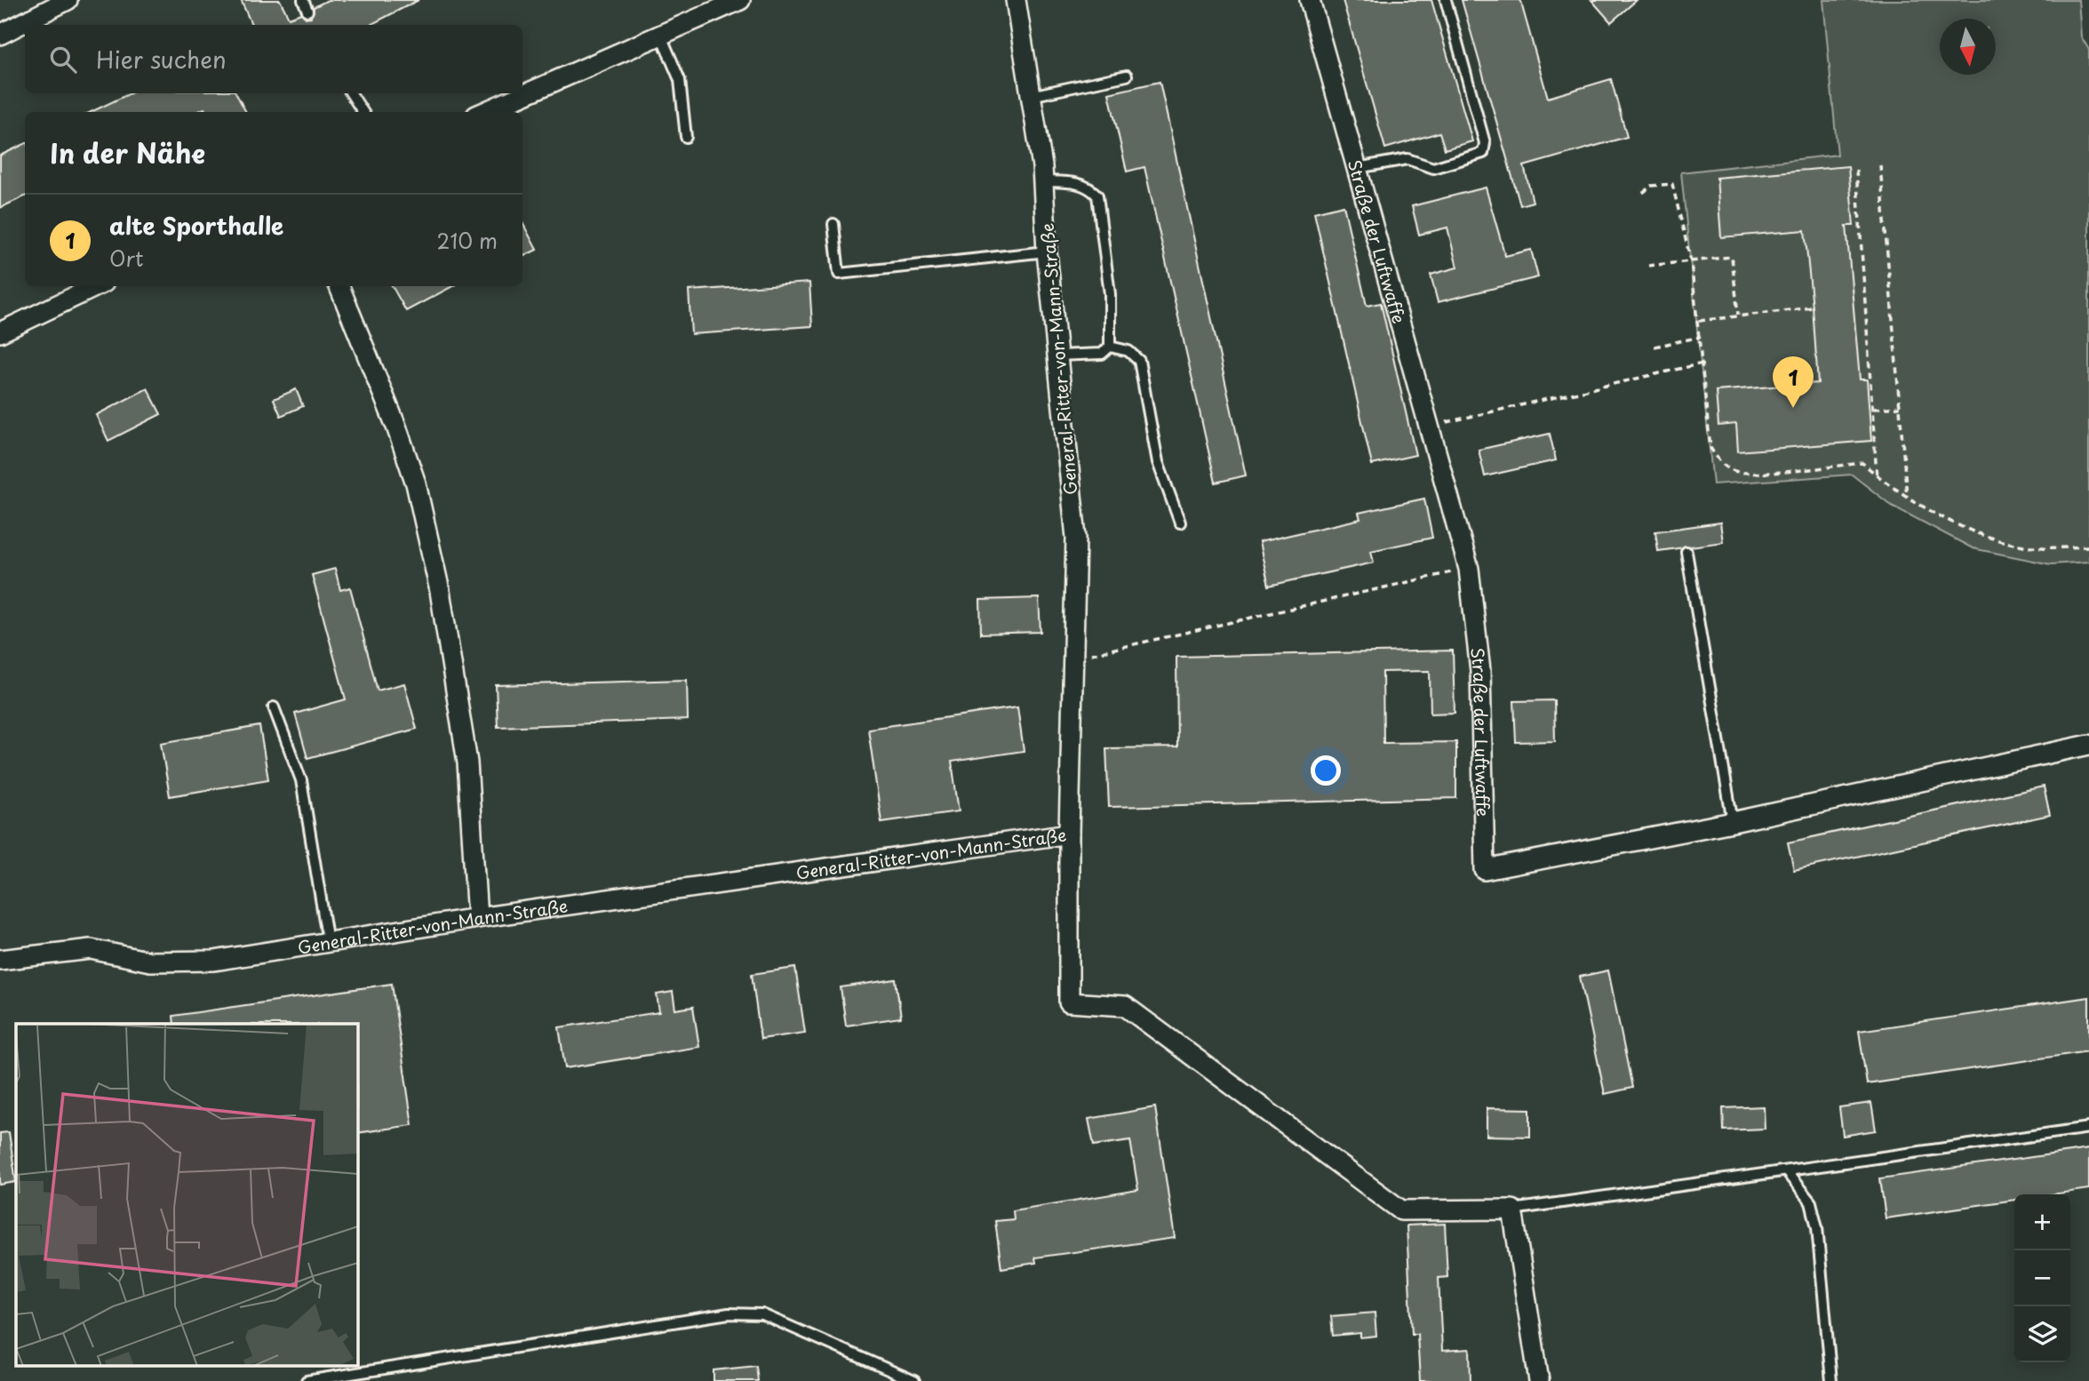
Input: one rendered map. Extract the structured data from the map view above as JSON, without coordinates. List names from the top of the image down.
{
  "streets": {
    "street": ["Straße der Luftwaffe", "General-Ritter-von-Mann-Straße"]
  },
  "north": "bottom",
  "page": {
    "search": "Hier suchen",
    "heading": "In der Nähe",
    "list": [
      {
        "mark": "1",
        "name": "alte Sporthalle",
        "note": "Ort",
        "value": "210 m"
      }
    ],
    "pins": "1",
    "map_buttons": ["+", "−"]
  }
}
